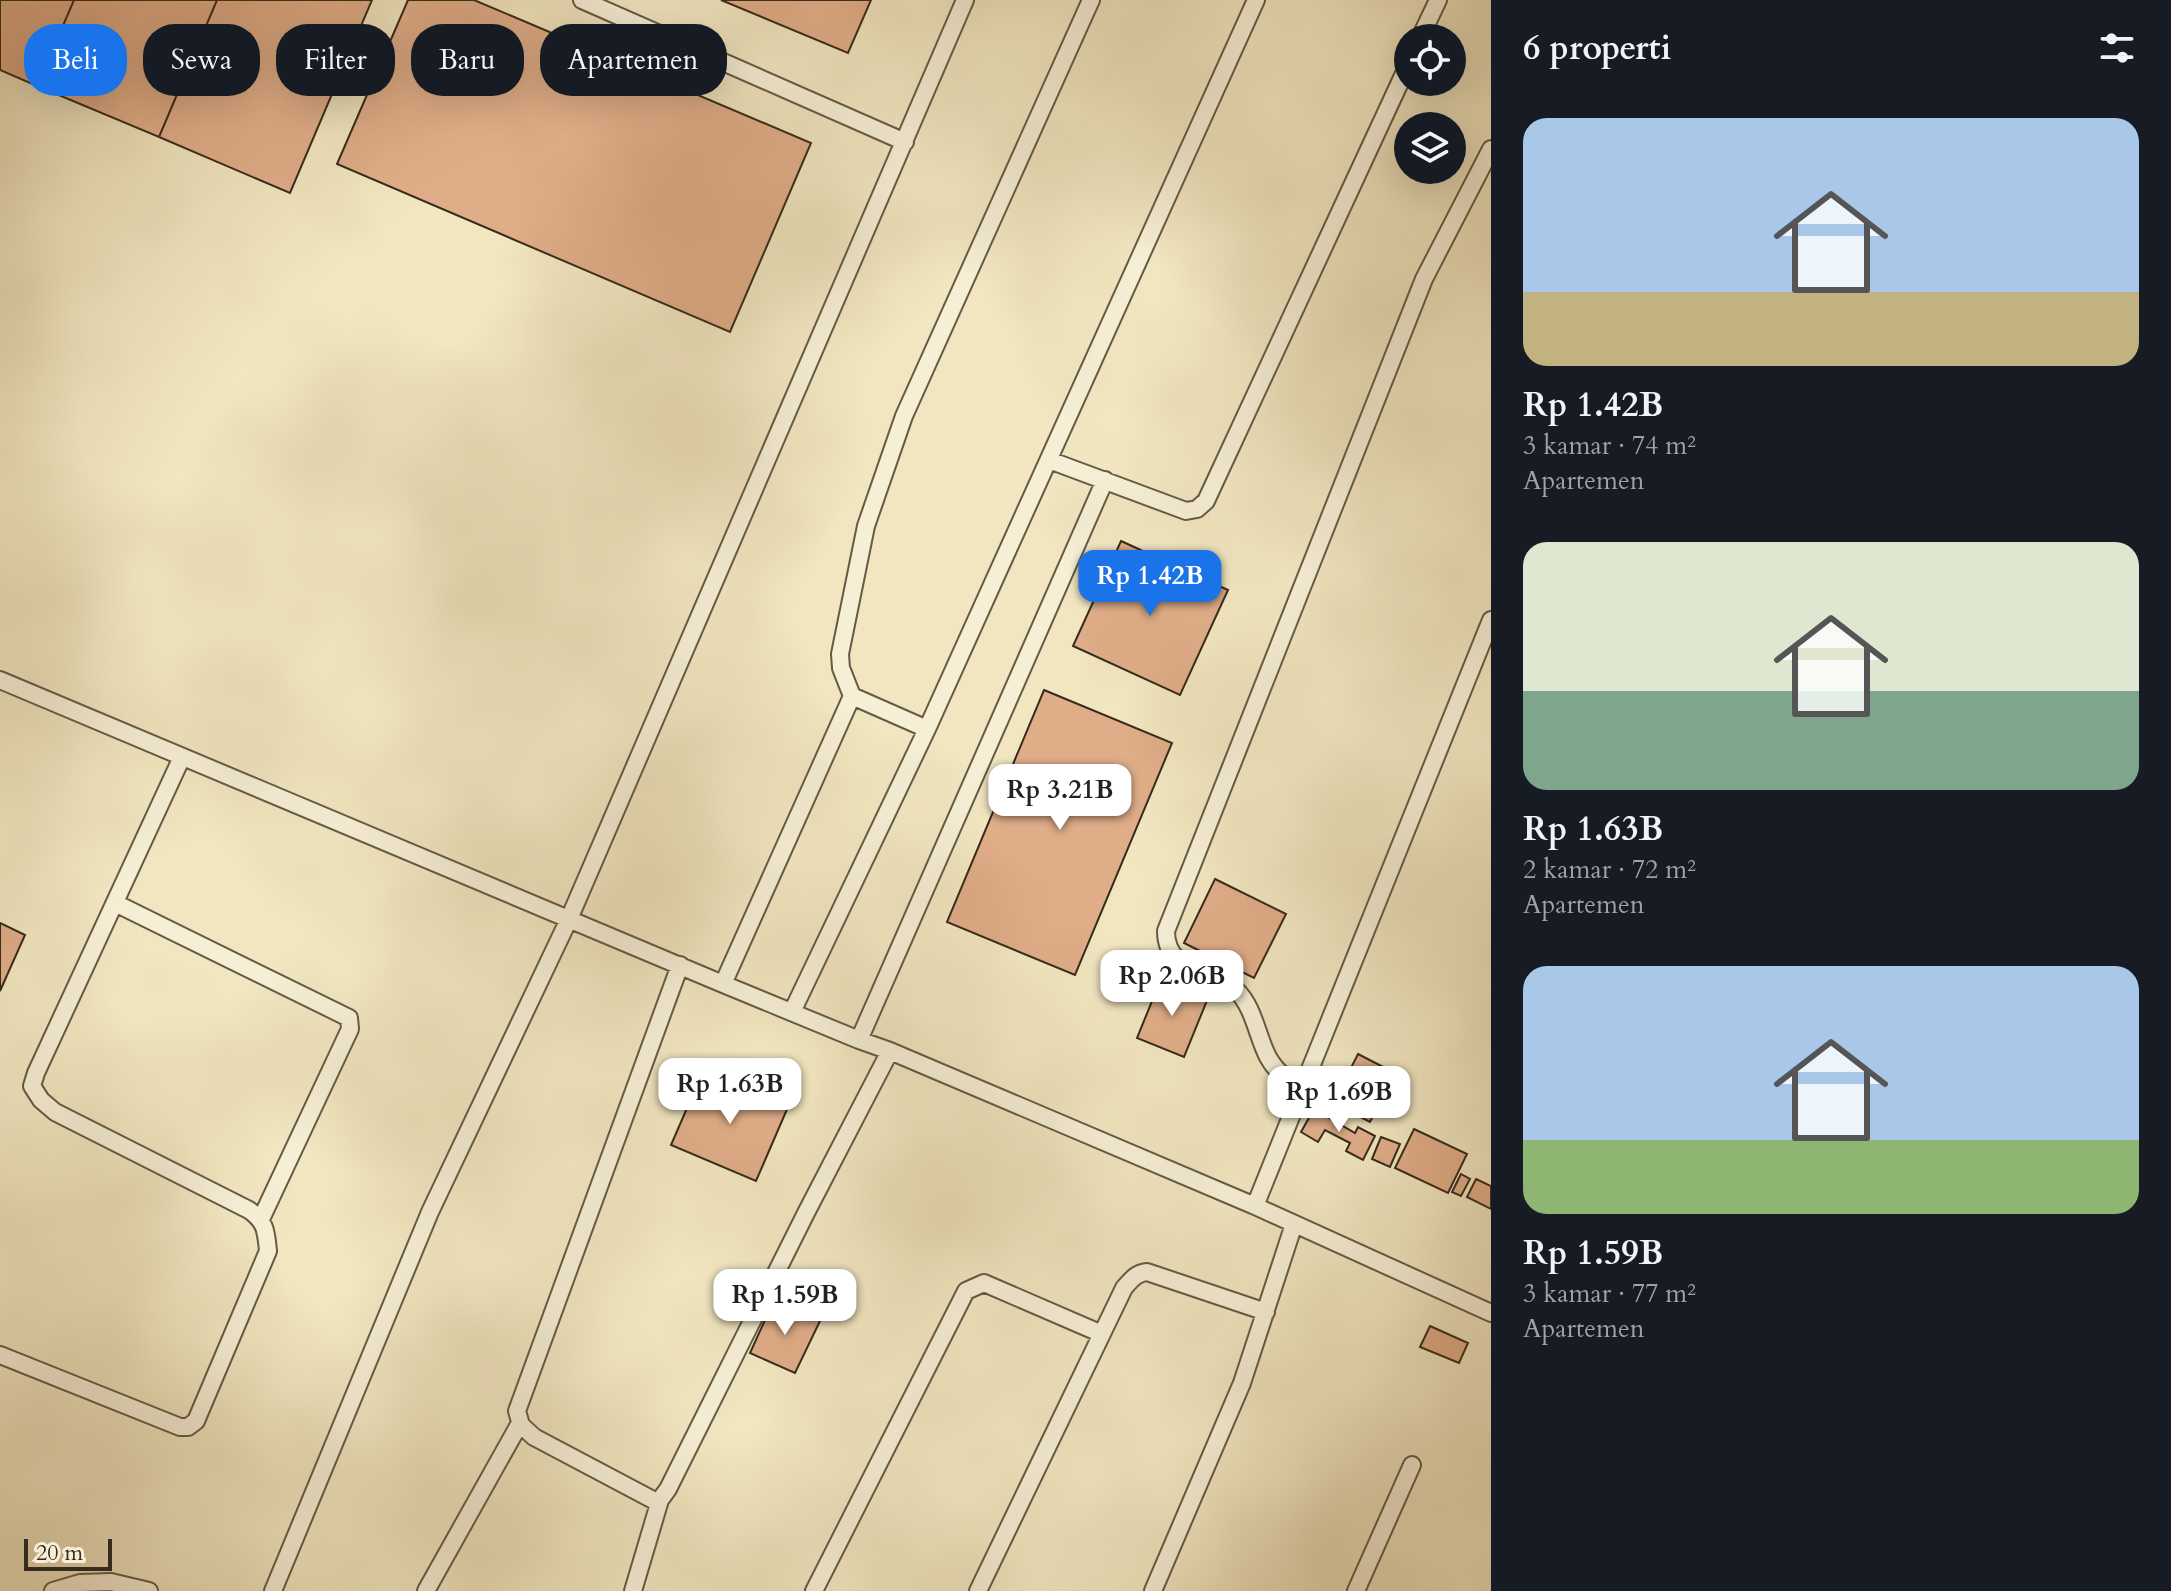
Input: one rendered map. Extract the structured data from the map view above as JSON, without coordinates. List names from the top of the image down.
{
  "scale_bar": "20 m",
  "page": {
    "heading": "6 properti",
    "chip": [
      "Beli",
      "Sewa",
      "Filter",
      "Baru",
      "Apartemen"
    ],
    "list": [
      {
        "name": "Rp 1.42B",
        "note": "3 kamar · 74 m² · Apartemen"
      },
      {
        "name": "Rp 1.63B",
        "note": "2 kamar · 72 m² · Apartemen"
      },
      {
        "name": "Rp 1.59B",
        "note": "3 kamar · 77 m² · Apartemen"
      }
    ],
    "price": [
      "Rp 1.42B",
      "Rp 3.21B",
      "Rp 2.06B",
      "Rp 1.63B",
      "Rp 1.69B",
      "Rp 1.59B"
    ],
    "scale": "20 m"
  }
}
